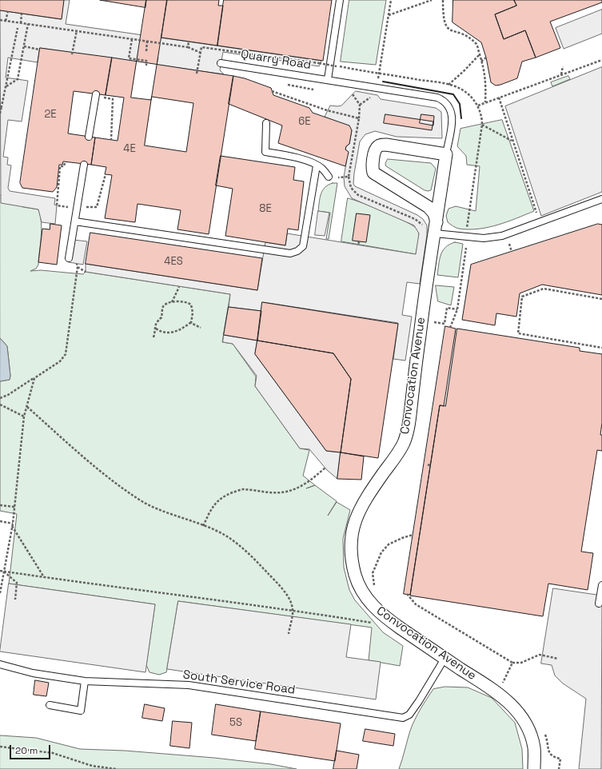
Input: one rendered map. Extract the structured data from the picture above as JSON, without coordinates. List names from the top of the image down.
{
  "streets": {
    "street": ["Convocation Avenue"],
    "lane": ["Quarry Road", "South Service Road"]
  },
  "crossings": [
    ["Quarry Road", "Convocation Avenue"],
    ["Convocation Avenue", "South Service Road"]
  ],
  "house_numbers": [
    "2E",
    "6E",
    "4E",
    "8E",
    "4ES",
    "5S"
  ],
  "scale_bar": "20 m"
}
